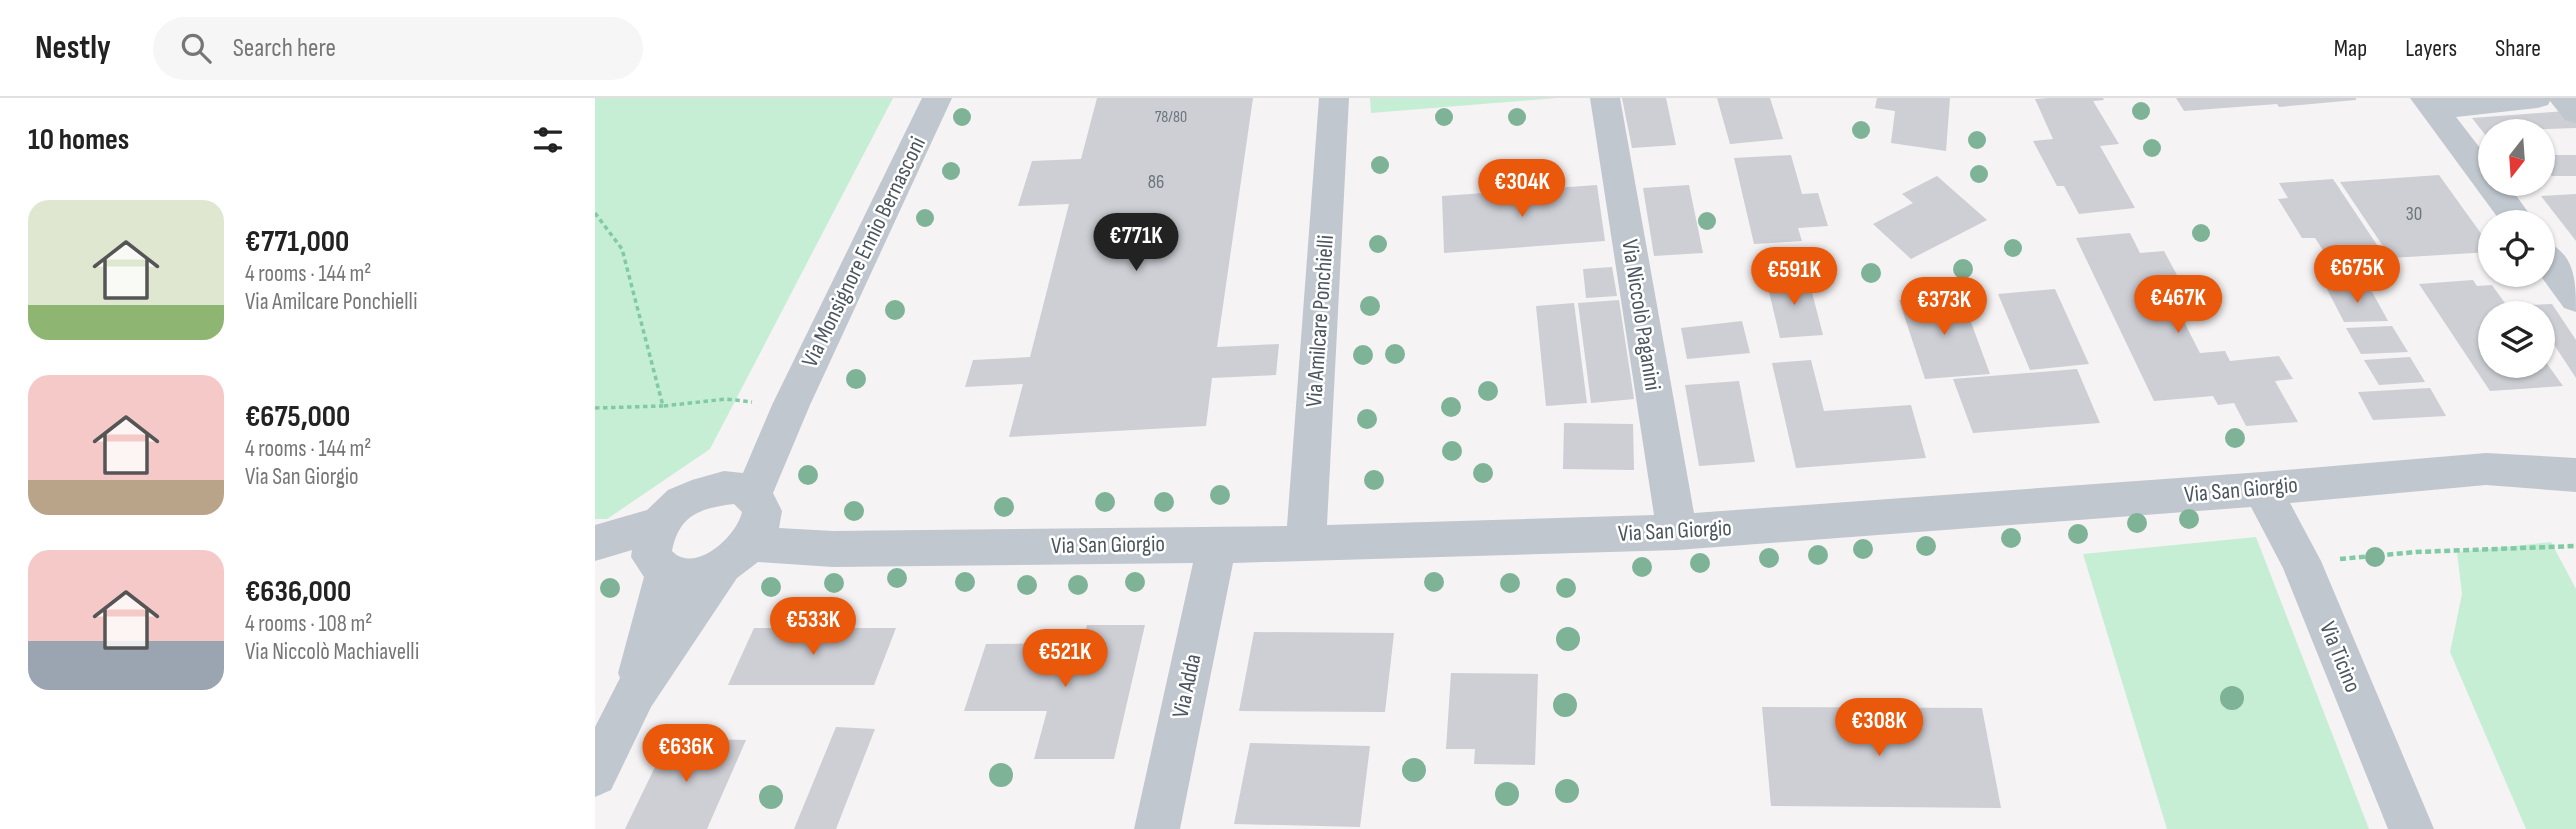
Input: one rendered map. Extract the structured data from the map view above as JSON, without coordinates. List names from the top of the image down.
{
  "streets": {
    "street": [
      "Via Monsignore Ennio Bernasconi",
      "Via Niccolò Paganini",
      "Via Amilcare Ponchielli",
      "Via San Giorgio",
      "Via Ticino",
      "Via Adda"
    ]
  },
  "crossings": [
    ["Via Monsignore Ennio Bernasconi", "Via San Giorgio"],
    ["Via Niccolò Paganini", "Via San Giorgio"],
    ["Via Amilcare Ponchielli", "Via San Giorgio"],
    ["Via San Giorgio", "Via Ticino"],
    ["Via San Giorgio", "Via Adda"]
  ],
  "house_numbers": ["78/80", "86", "30"],
  "north": "bottom",
  "page": {
    "header": "Nestly",
    "search": "Search here",
    "nav": ["Map", "Layers", "Share"],
    "heading": "10 homes",
    "price": [
      "€304K",
      "€771K",
      "€675K",
      "€591K",
      "€467K",
      "€373K",
      "€533K",
      "€521K",
      "€308K",
      "€636K"
    ],
    "list": [
      {
        "name": "€771,000",
        "note": "4 rooms · 144 m² · Via Amilcare Ponchielli"
      },
      {
        "name": "€675,000",
        "note": "4 rooms · 144 m² · Via San Giorgio"
      },
      {
        "name": "€636,000",
        "note": "4 rooms · 108 m² · Via Niccolò Machiavelli"
      }
    ]
  }
}
